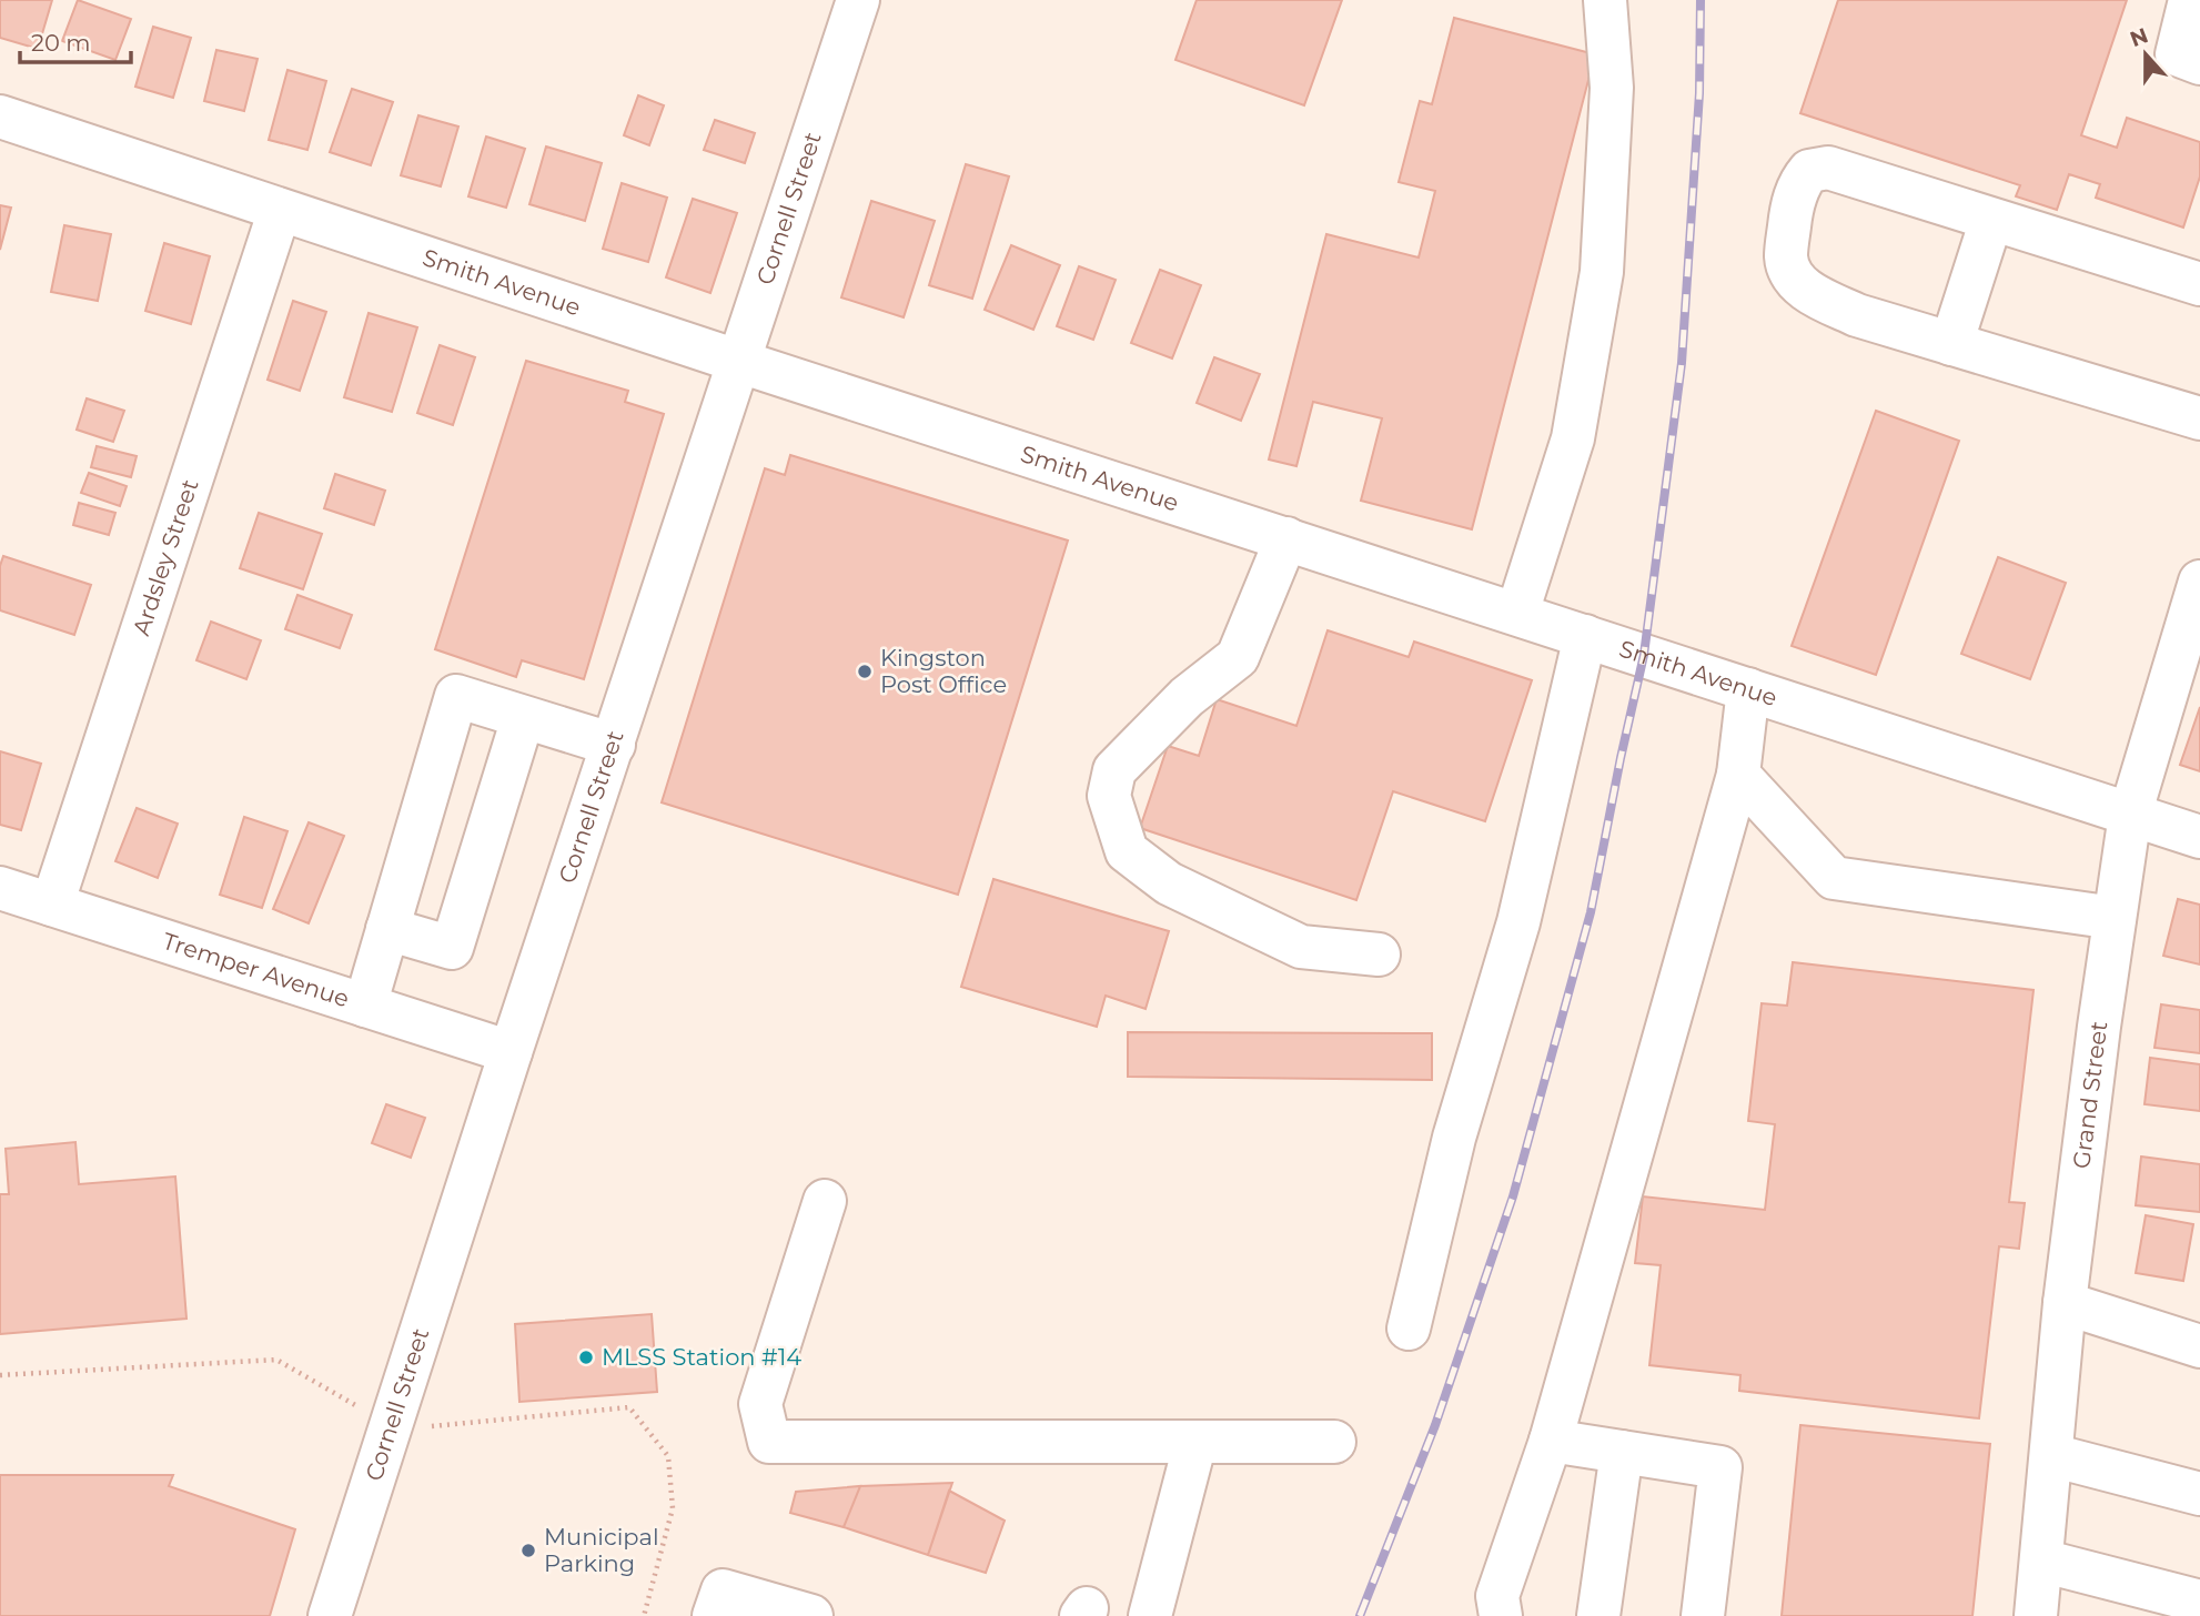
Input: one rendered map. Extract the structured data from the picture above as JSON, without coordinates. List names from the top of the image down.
{
  "streets": {
    "street": [
      "Cornell Street",
      "Smith Avenue",
      "Ardsley Street",
      "Tremper Avenue",
      "Grand Street"
    ]
  },
  "crossings": [
    ["Cornell Street", "Smith Avenue"],
    ["Cornell Street", "Tremper Avenue"],
    ["Smith Avenue", "Ardsley Street"],
    ["Smith Avenue", "Grand Street"],
    ["Ardsley Street", "Tremper Avenue"]
  ],
  "places": ["Kingston Post Office", "MLSS Station #14", "Municipal Parking"],
  "scale_bar": "20 m",
  "north": "top"
}
